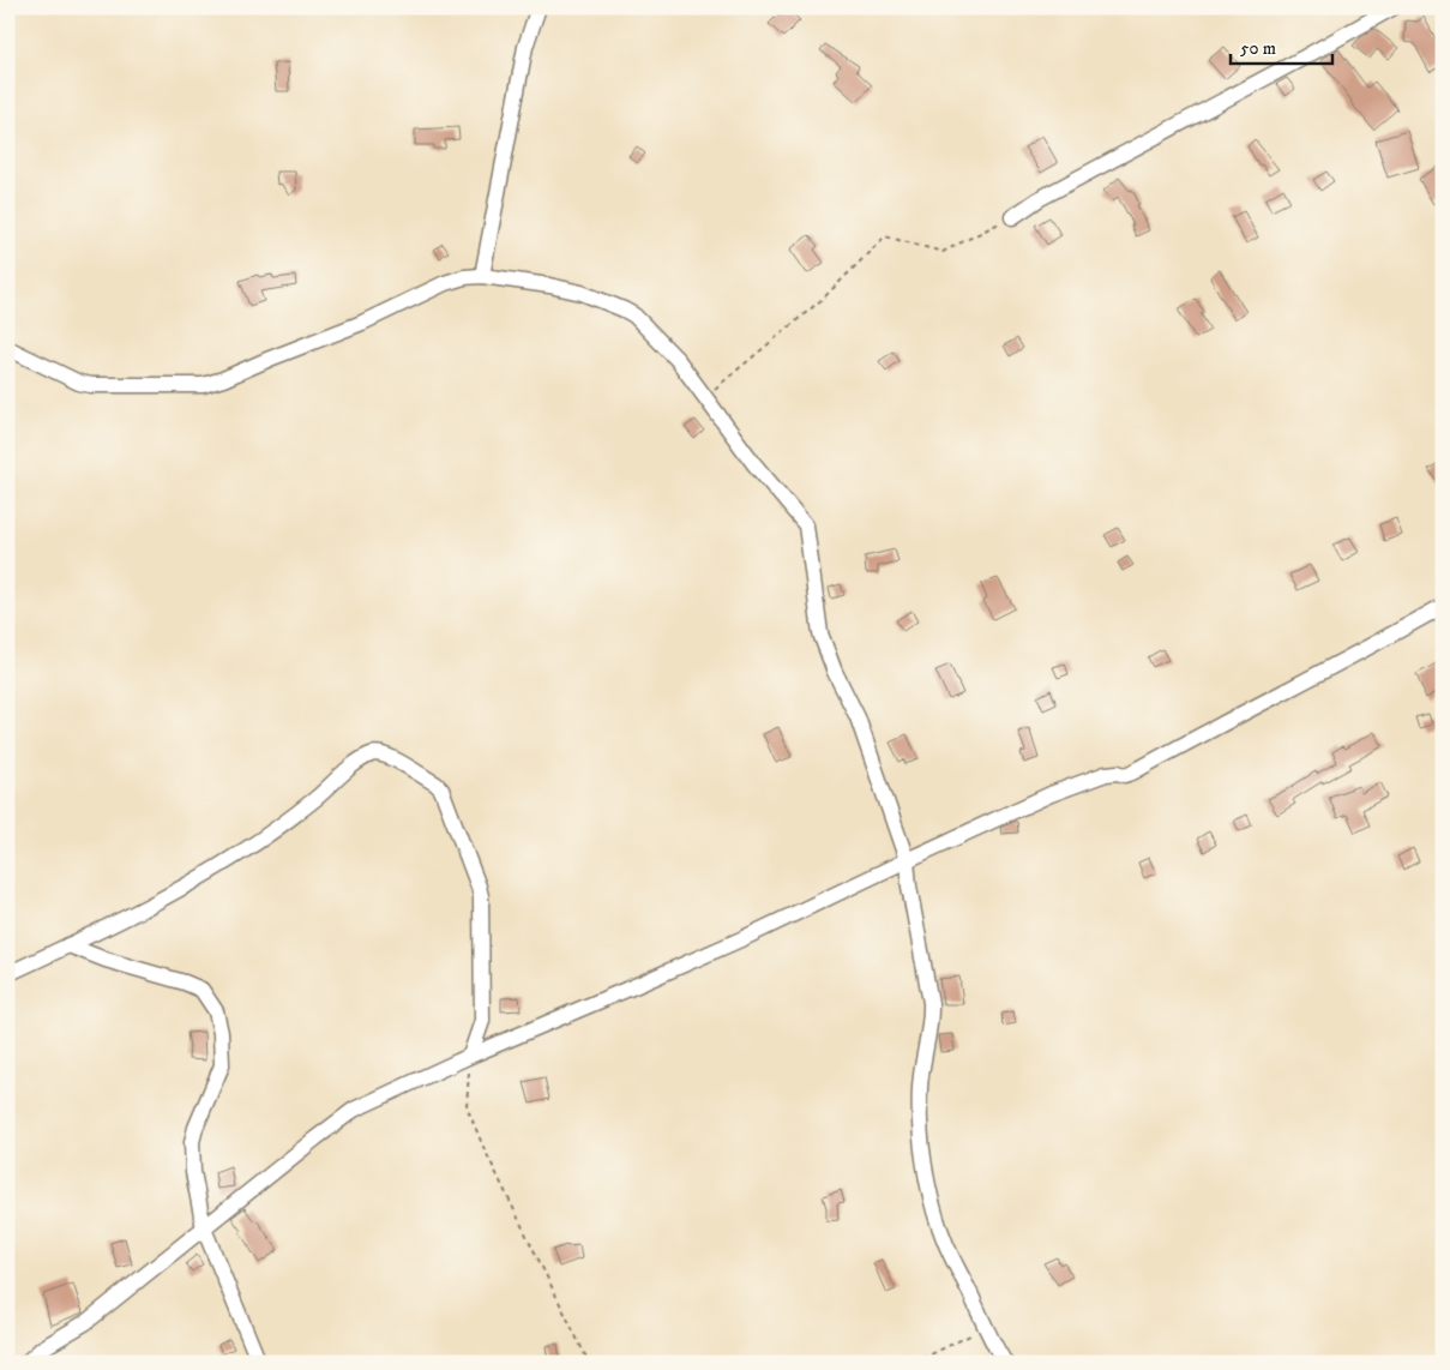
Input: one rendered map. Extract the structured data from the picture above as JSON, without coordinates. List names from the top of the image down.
{
  "scale_bar": "50 m"
}
